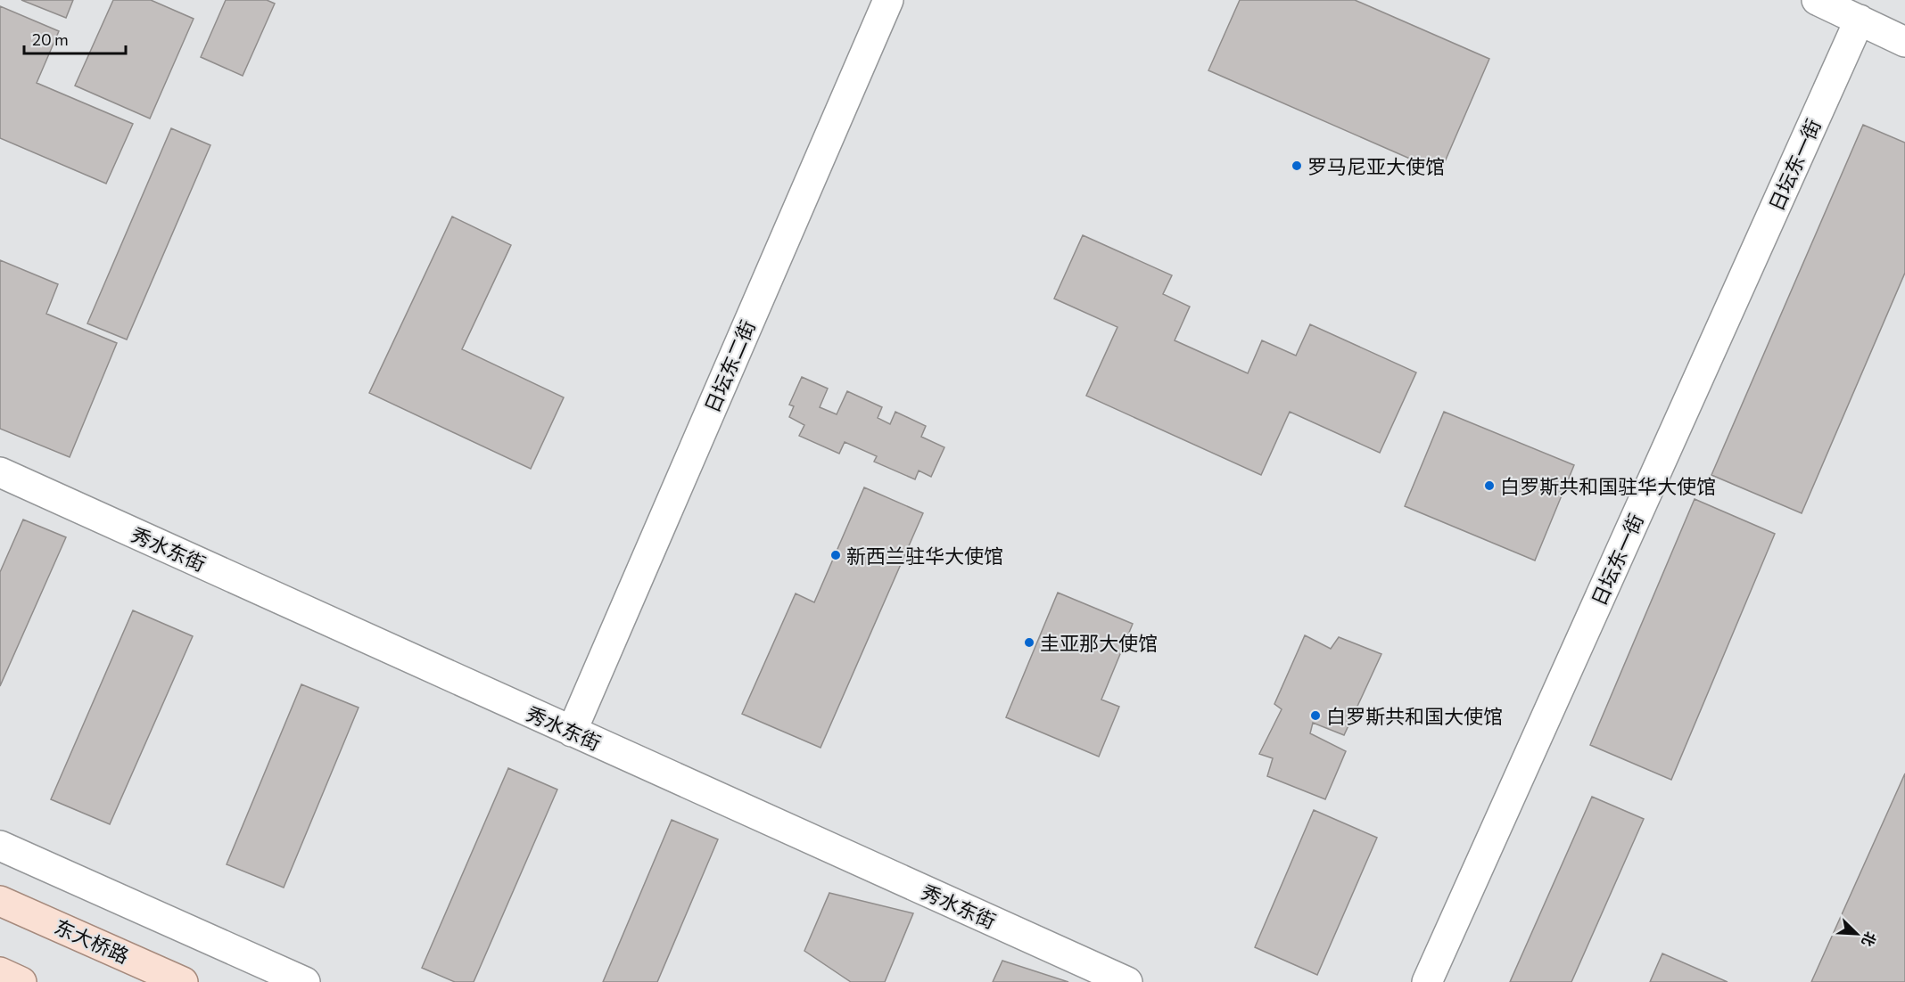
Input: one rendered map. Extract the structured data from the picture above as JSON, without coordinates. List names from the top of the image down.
{
  "streets": {
    "main road": ["东大桥路"],
    "street": ["日坛东一街", "日坛东二街", "秀水东街"]
  },
  "crossings": [
    ["日坛东二街", "秀水东街"]
  ],
  "places": [
    "罗马尼亚大使馆",
    "白罗斯共和国驻华大使馆",
    "新西兰驻华大使馆",
    "圭亚那大使馆",
    "白罗斯共和国大使馆"
  ],
  "scale_bar": "20 m",
  "north": "bottom right"
}
